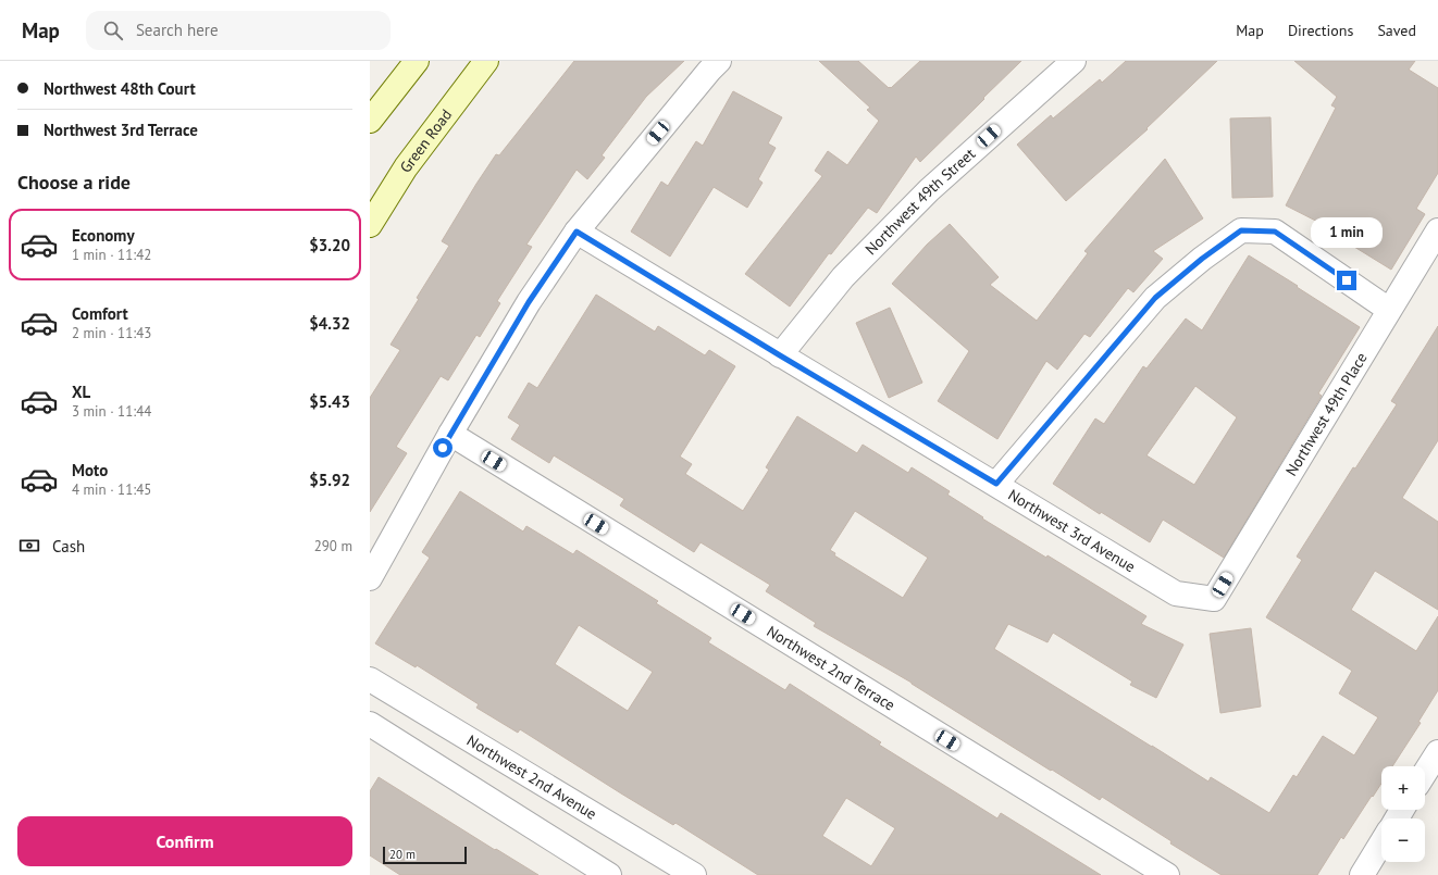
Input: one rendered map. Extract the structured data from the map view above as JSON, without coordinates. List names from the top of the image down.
{
  "streets": {
    "main road": ["Green Road"],
    "street": [
      "Northwest 49th Street",
      "Northwest 49th Place",
      "Northwest 3rd Avenue",
      "Northwest 2nd Terrace",
      "Northwest 2nd Avenue"
    ]
  },
  "crossings": [
    ["Northwest 49th Street", "Northwest 3rd Avenue"],
    ["Northwest 49th Place", "Northwest 3rd Avenue"]
  ],
  "scale_bar": "20 m",
  "page": {
    "header": "Map",
    "search": "Search here",
    "nav": ["Map", "Directions", "Saved"],
    "banner": ["Northwest 48th Court", "Northwest 3rd Terrace"],
    "heading": "Choose a ride",
    "list": [
      {
        "name": "Economy",
        "note": "1 min · 11:42",
        "value": "$3.20"
      },
      {
        "name": "Comfort",
        "note": "2 min · 11:43",
        "value": "$4.32"
      },
      {
        "name": "XL",
        "note": "3 min · 11:44",
        "value": "$5.43"
      },
      {
        "name": "Moto",
        "note": "4 min · 11:45",
        "value": "$5.92"
      }
    ],
    "bubble": "1 min",
    "pay": ["Cash", "290 m"],
    "map_buttons": ["+", "−"],
    "buttons": "Confirm",
    "scale": "20 m"
  }
}
